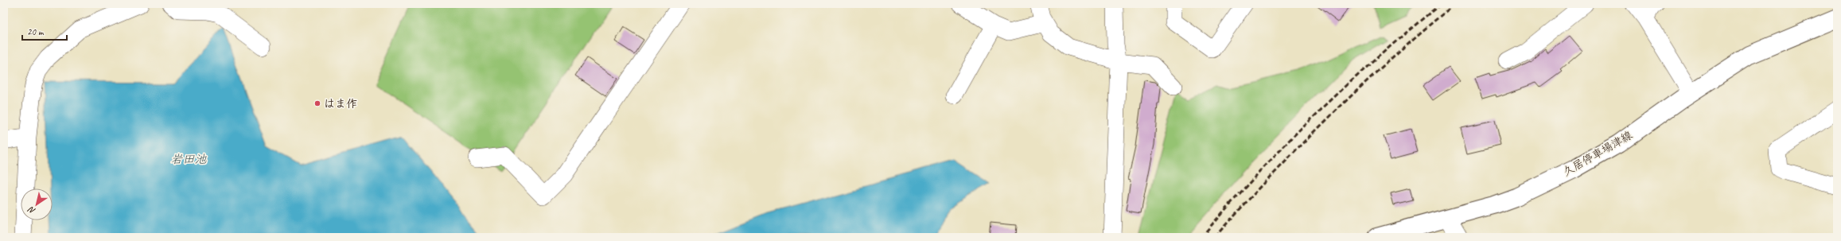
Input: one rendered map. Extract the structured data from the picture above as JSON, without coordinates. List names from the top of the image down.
{
  "streets": {
    "main road": ["久居停車場津線"]
  },
  "water": ["岩田池"],
  "places": ["はま作"],
  "scale_bar": "20 m",
  "north": "bottom left"
}
